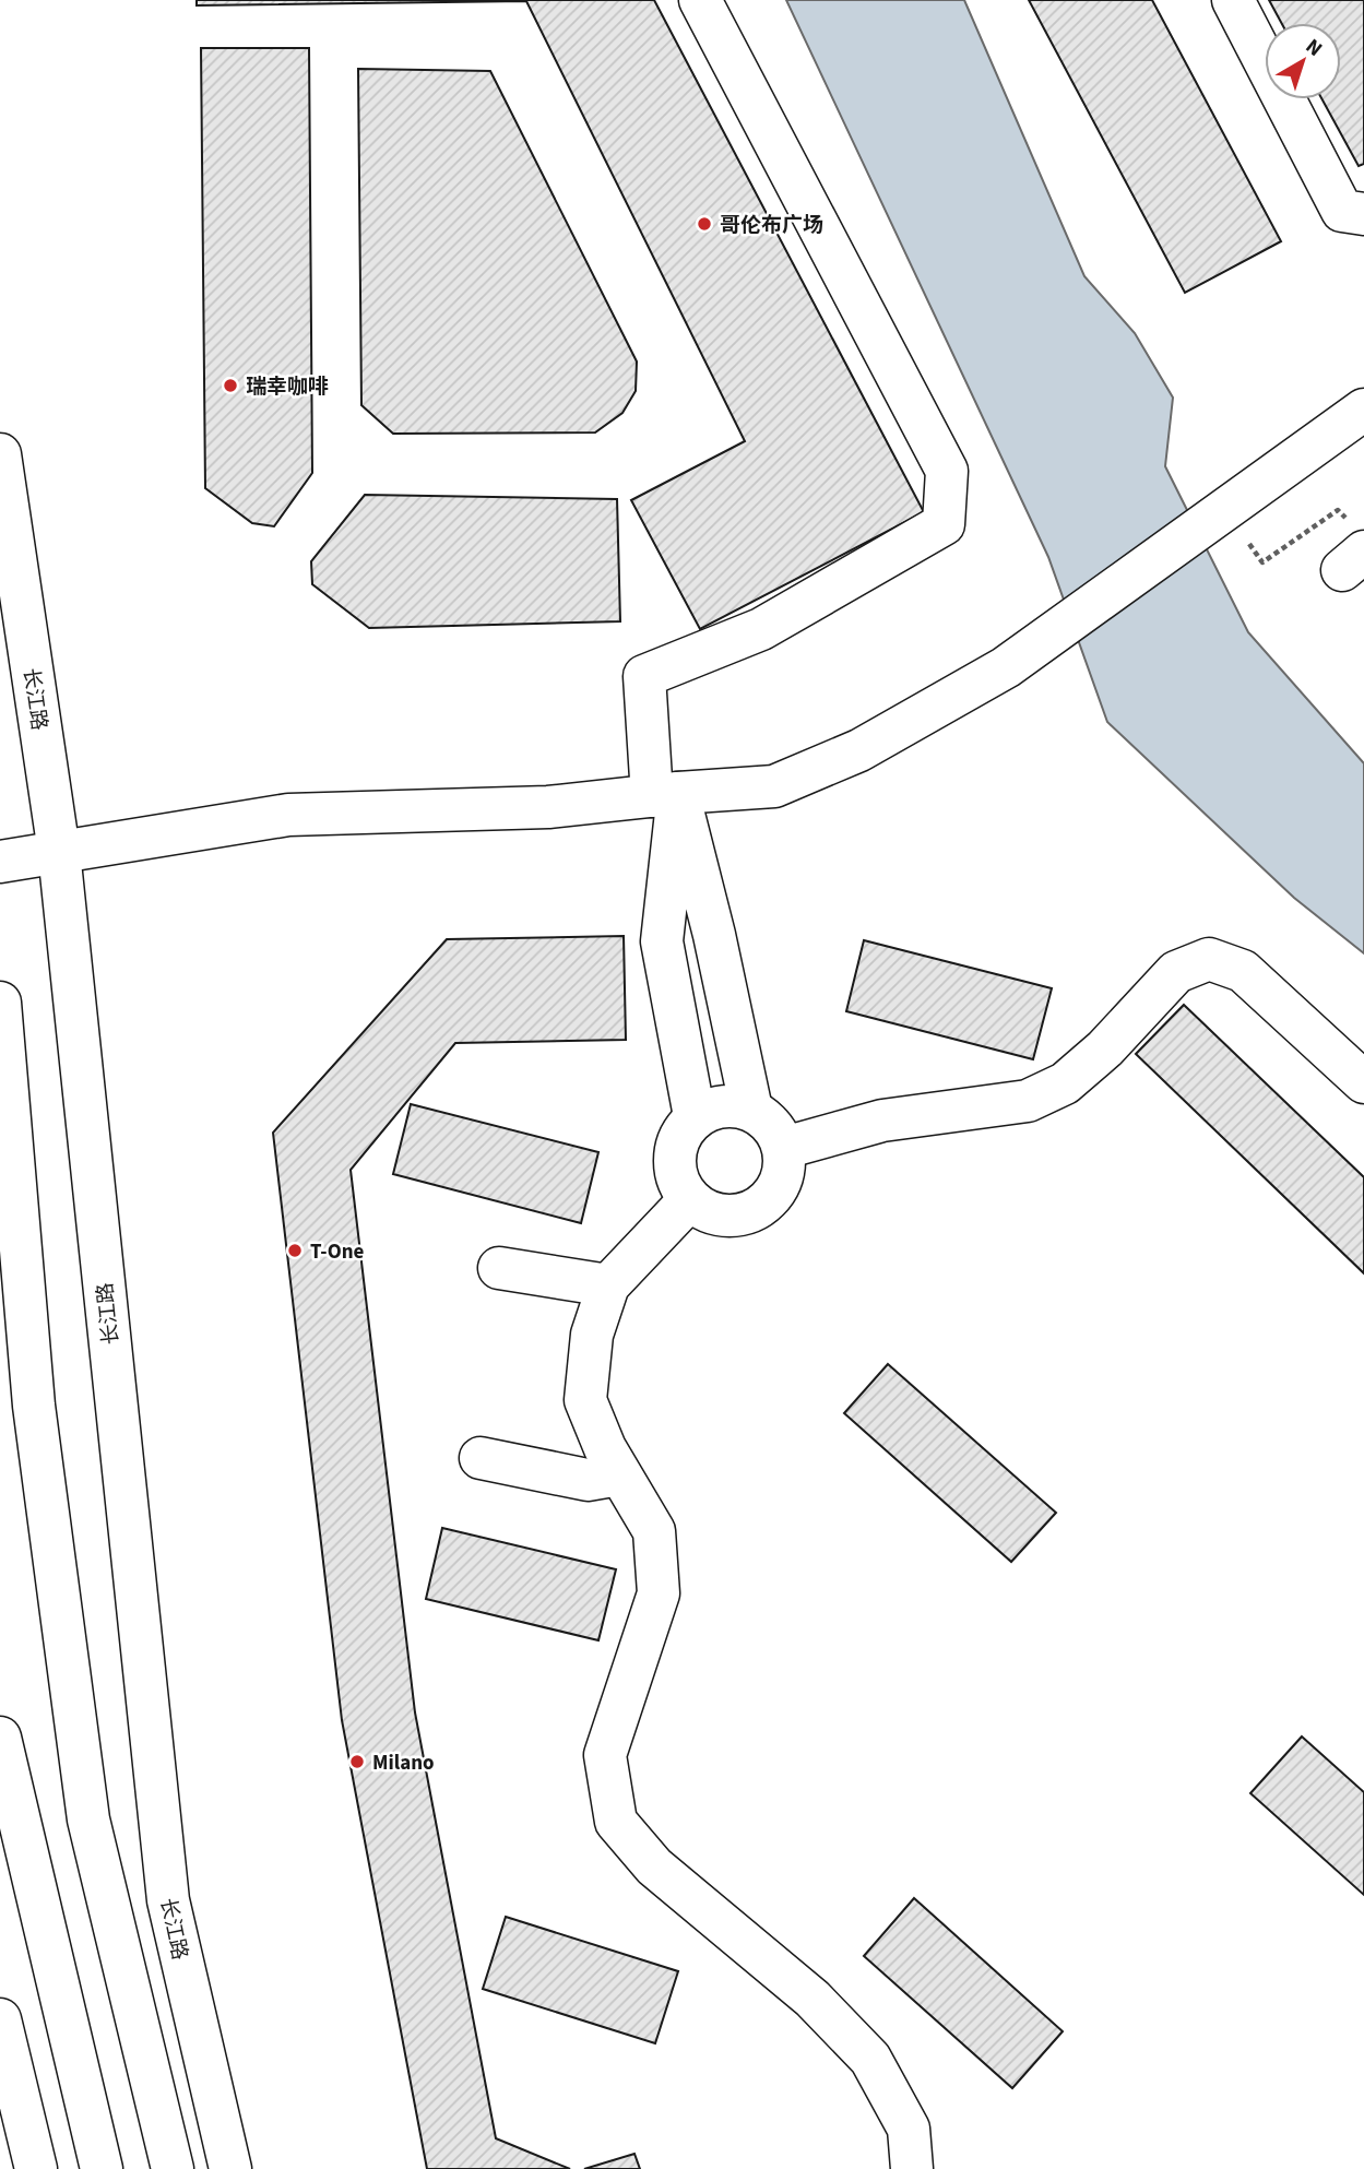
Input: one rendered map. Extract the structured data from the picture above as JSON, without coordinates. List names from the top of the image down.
{
  "streets": {
    "main road": ["长江路"]
  },
  "places": [
    "哥伦布广场",
    "瑞幸咖啡",
    "T-One",
    "Milano"
  ],
  "north": "top right"
}
